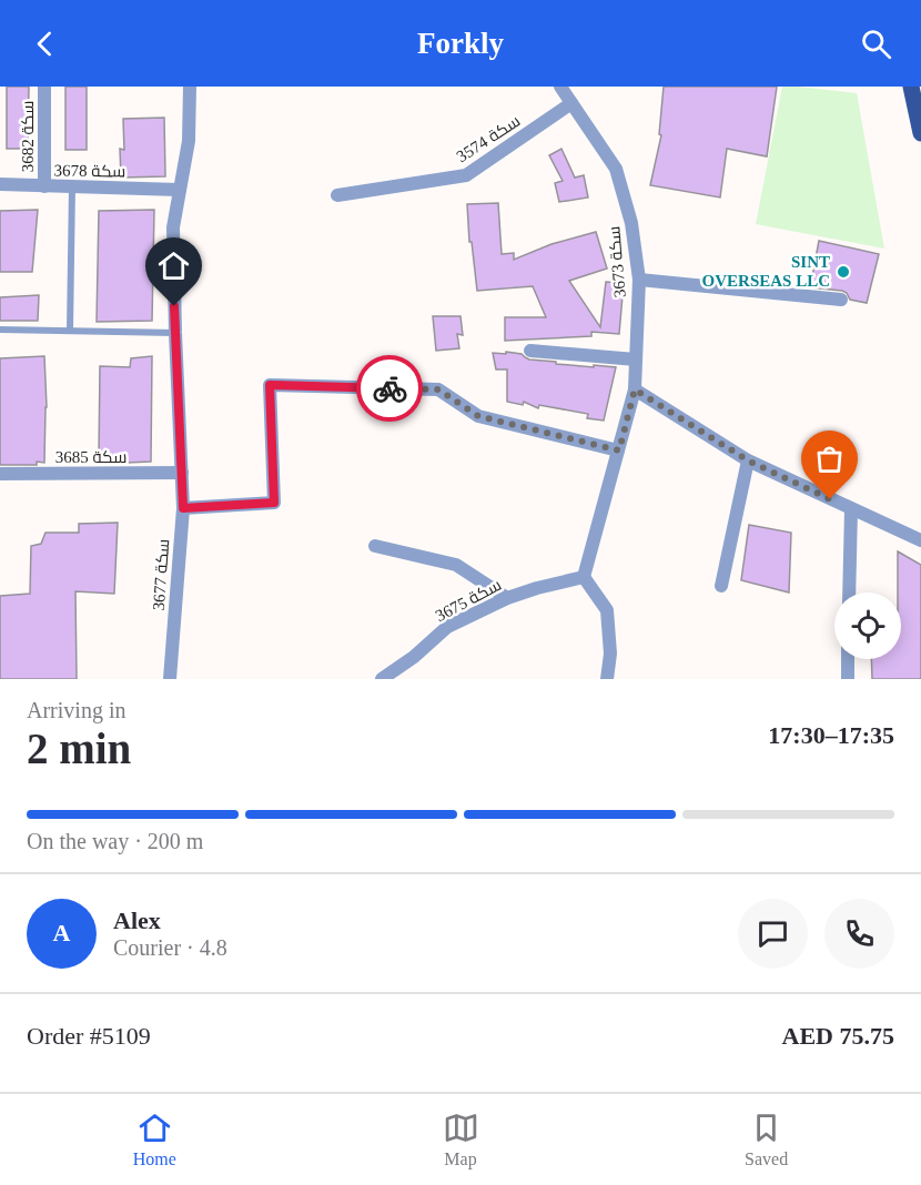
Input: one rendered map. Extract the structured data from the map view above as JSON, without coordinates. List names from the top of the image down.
{
  "streets": {
    "street": [
      "سكة 3682",
      "سكة 3574",
      "سكة 3678",
      "سكة 3673",
      "سكة 3685",
      "سكة 3677",
      "سكة 3675"
    ]
  },
  "crossings": [
    ["سكة 3682", "سكة 3678"],
    ["سكة 3574", "سكة 3673"],
    ["سكة 3673", "سكة 3675"],
    ["سكة 3685", "سكة 3677"]
  ],
  "places": ["SINT OVERSEAS LLC"],
  "page": {
    "header": "Forkly",
    "heading": ["2 min", "Arriving in", "17:30–17:35"],
    "panel": [
      "Alex",
      "Courier · 4.8",
      "Order #5109",
      "AED 75.75"
    ],
    "bar": "On the way · 200 m",
    "round": "A",
    "tabs": ["Home", "Map", "Saved"]
  }
}
